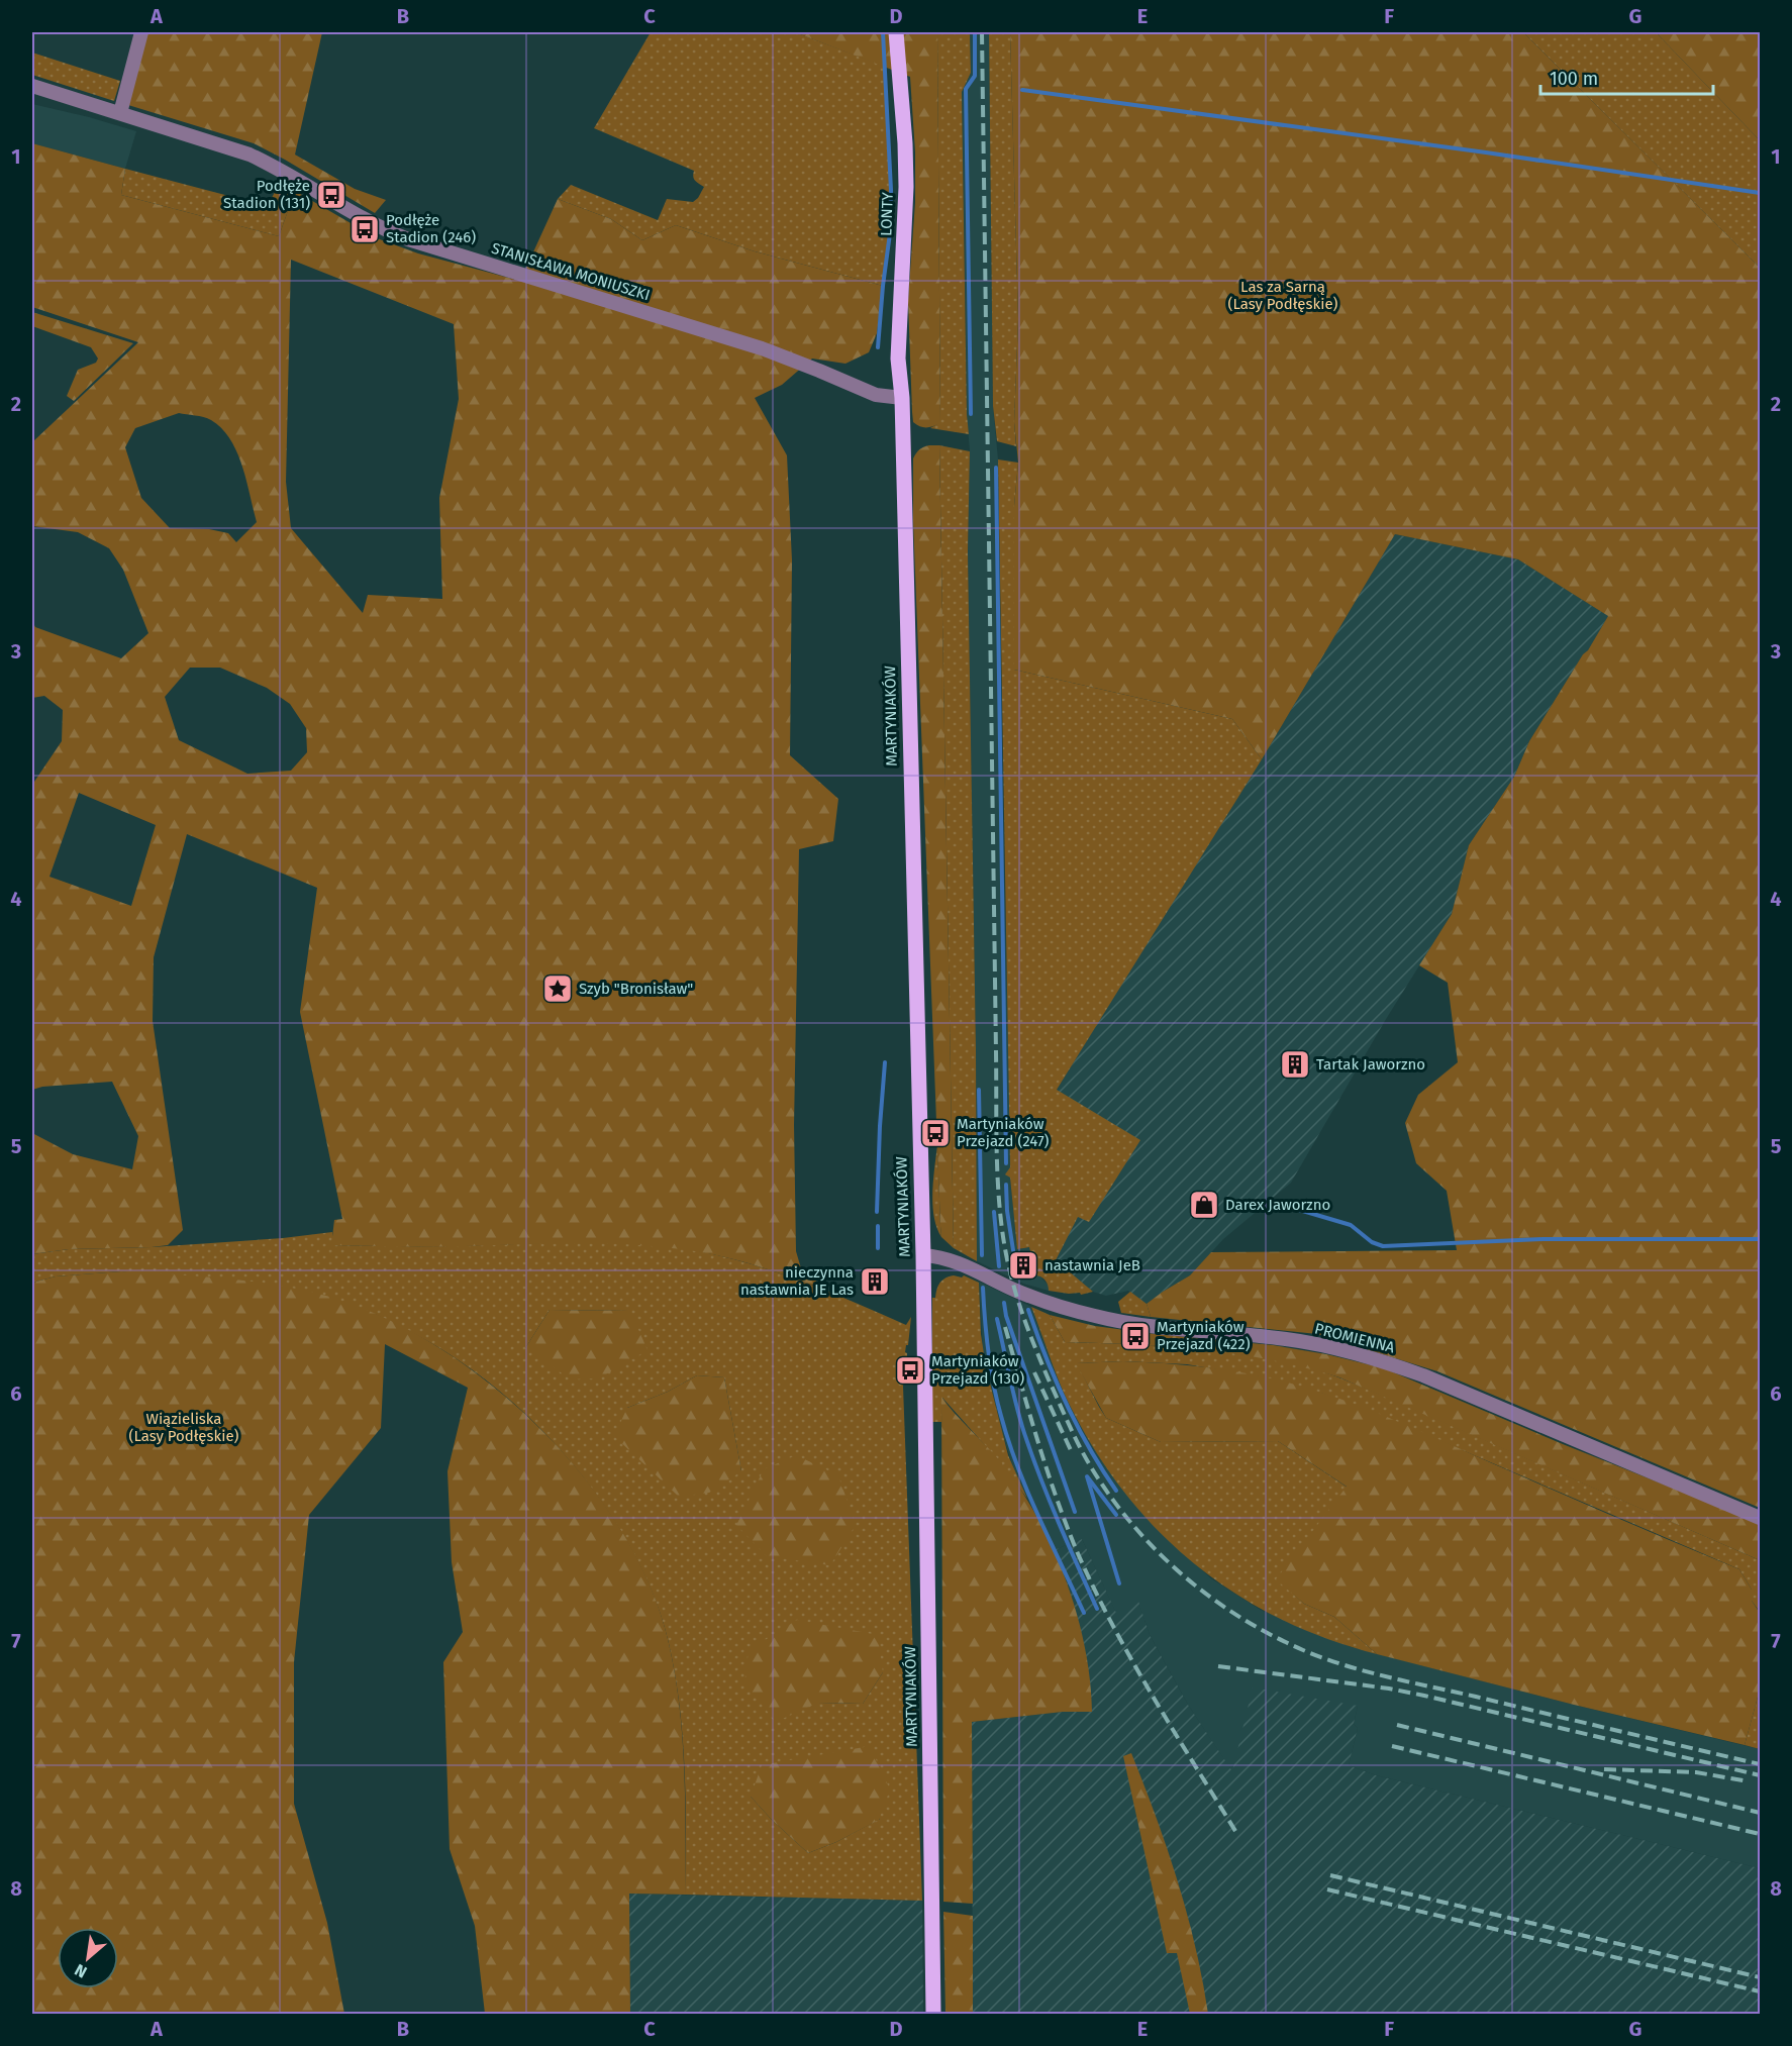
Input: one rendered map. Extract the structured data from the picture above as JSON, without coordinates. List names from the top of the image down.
{
  "streets": {
    "main road": ["LONTY", "MARTYNIAKÓW"],
    "street": ["STANISŁAWA MONIUSZKI", "PROMIENNA"]
  },
  "crossings": [
    ["LONTY", "STANISŁAWA MONIUSZKI"],
    ["LONTY", "MARTYNIAKÓW"],
    ["STANISŁAWA MONIUSZKI", "MARTYNIAKÓW"],
    ["MARTYNIAKÓW", "PROMIENNA"]
  ],
  "parks": ["Las za Sarną (Lasy Podłęskie)", "Wiązieliska (Lasy Podłęskie)"],
  "places": {
    "bus stop": [
      "Podłęże Stadion (131)",
      "Podłęże Stadion (246)",
      "Martyniaków Przejazd (247)",
      "Martyniaków Przejazd (422)",
      "Martyniaków Przejazd (130)"
    ],
    "place": ["Szyb \"Bronisław\""],
    "building": ["Tartak Jaworzno", "nastawnia JeB", "nieczynna nastawnia JE Las"],
    "shop": ["Darex Jaworzno"]
  },
  "scale_bar": "100 m",
  "north": "bottom left",
  "grid": {
    "columns": [
      "A",
      "B",
      "C",
      "D",
      "E",
      "F",
      "G"
    ],
    "rows": [
      "1",
      "2",
      "3",
      "4",
      "5",
      "6",
      "7",
      "8"
    ]
  }
}
